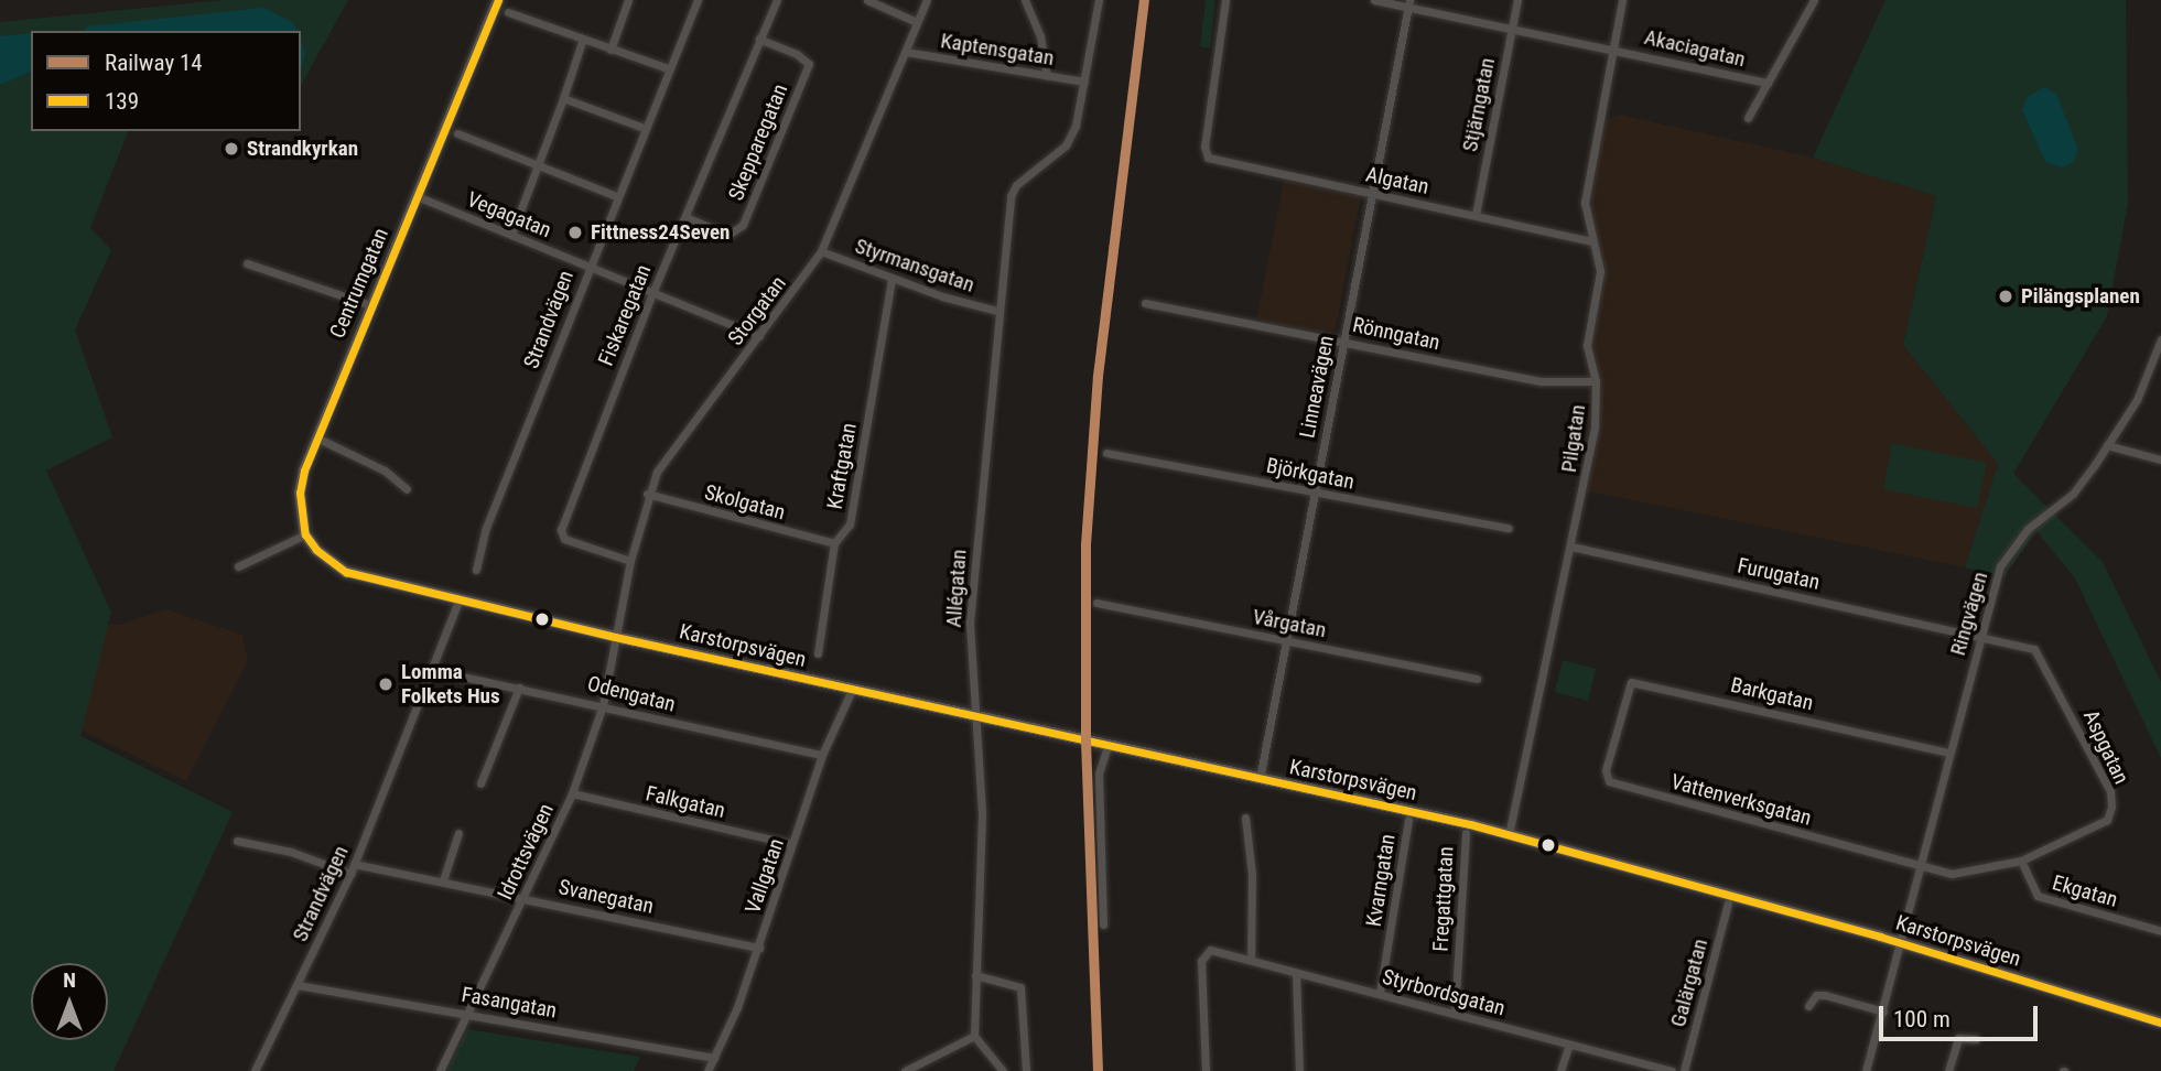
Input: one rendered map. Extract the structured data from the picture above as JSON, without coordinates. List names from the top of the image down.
{
  "streets": {
    "street": [
      "Akaciagatan",
      "Kaptensgatan",
      "Stjärngatan",
      "Skepparegatan",
      "Algatan",
      "Vegagatan",
      "Styrmansgatan",
      "Centrumgatan",
      "Storgatan",
      "Fiskaregatan",
      "Strandvägen",
      "Rönngatan",
      "Linneavägen",
      "Pilgatan",
      "Kraftgatan",
      "Björkgatan",
      "Skolgatan",
      "Furugatan",
      "Allégatan",
      "Ringvägen",
      "Vårgatan",
      "Karstorpsvägen",
      "Odengatan",
      "Barkgatan",
      "Aspgatan",
      "Vattenverksgatan",
      "Falkgatan",
      "Idrottsvägen",
      "Vallgatan",
      "Kvarngatan",
      "Ekgatan",
      "Svanegatan",
      "Fregattgatan",
      "Galärgatan",
      "Styrbordsgatan",
      "Fasangatan"
    ]
  },
  "crossings": [
    ["Akaciagatan", "Stjärngatan"],
    ["Akaciagatan", "Linneavägen"],
    ["Akaciagatan", "Pilgatan"],
    ["Kaptensgatan", "Storgatan"],
    ["Kaptensgatan", "Allégatan"],
    ["Stjärngatan", "Algatan"],
    ["Skepparegatan", "Fiskaregatan"],
    ["Algatan", "Linneavägen"],
    ["Algatan", "Pilgatan"],
    ["Vegagatan", "Centrumgatan"],
    ["Vegagatan", "Storgatan"],
    ["Vegagatan", "Fiskaregatan"],
    ["Vegagatan", "Strandvägen"],
    ["Styrmansgatan", "Storgatan"],
    ["Styrmansgatan", "Kraftgatan"],
    ["Styrmansgatan", "Allégatan"],
    ["Centrumgatan", "Karstorpsvägen"],
    ["Storgatan", "Fiskaregatan"],
    ["Storgatan", "Skolgatan"],
    ["Storgatan", "Karstorpsvägen"],
    ["Storgatan", "Idrottsvägen"],
    ["Strandvägen", "Karstorpsvägen"],
    ["Strandvägen", "Odengatan"],
    ["Strandvägen", "Svanegatan"],
    ["Strandvägen", "Fasangatan"],
    ["Rönngatan", "Linneavägen"],
    ["Rönngatan", "Pilgatan"],
    ["Linneavägen", "Björkgatan"],
    ["Linneavägen", "Vårgatan"],
    ["Linneavägen", "Karstorpsvägen"],
    ["Pilgatan", "Furugatan"],
    ["Pilgatan", "Karstorpsvägen"],
    ["Kraftgatan", "Skolgatan"],
    ["Furugatan", "Ringvägen"],
    ["Furugatan", "Aspgatan"],
    ["Allégatan", "Karstorpsvägen"],
    ["Ringvägen", "Karstorpsvägen"],
    ["Ringvägen", "Barkgatan"],
    ["Ringvägen", "Aspgatan"],
    ["Ringvägen", "Vattenverksgatan"],
    ["Karstorpsvägen", "Idrottsvägen"],
    ["Karstorpsvägen", "Vallgatan"],
    ["Odengatan", "Idrottsvägen"],
    ["Odengatan", "Vallgatan"],
    ["Barkgatan", "Vattenverksgatan"],
    ["Aspgatan", "Vattenverksgatan"],
    ["Aspgatan", "Ekgatan"],
    ["Falkgatan", "Idrottsvägen"],
    ["Falkgatan", "Vallgatan"],
    ["Idrottsvägen", "Svanegatan"],
    ["Idrottsvägen", "Fasangatan"],
    ["Vallgatan", "Svanegatan"],
    ["Vallgatan", "Fasangatan"],
    ["Kvarngatan", "Styrbordsgatan"],
    ["Fregattgatan", "Styrbordsgatan"]
  ],
  "places": [
    "Strandkyrkan",
    "Fittness24Seven",
    "Pilängsplanen",
    "Lomma Folkets Hus"
  ],
  "lines": ["rail line 14", "transit line 139"],
  "legend": ["Railway 14", "139"],
  "scale_bar": "100 m",
  "north": "top"
}
